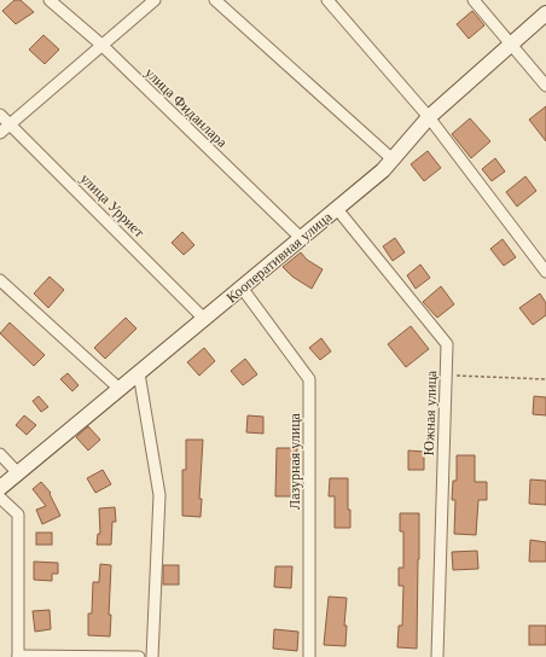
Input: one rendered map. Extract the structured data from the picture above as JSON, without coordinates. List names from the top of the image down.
{
  "streets": {
    "street": [
      "улица Фиданлара",
      "улица Урриет",
      "Кооперативная улица",
      "Южная улица",
      "Лазурная улица"
    ]
  },
  "crossings": [
    ["улица Фиданлара", "Кооперативная улица"],
    ["улица Урриет", "Кооперативная улица"],
    ["Кооперативная улица", "Южная улица"],
    ["Кооперативная улица", "Лазурная улица"]
  ]
}
